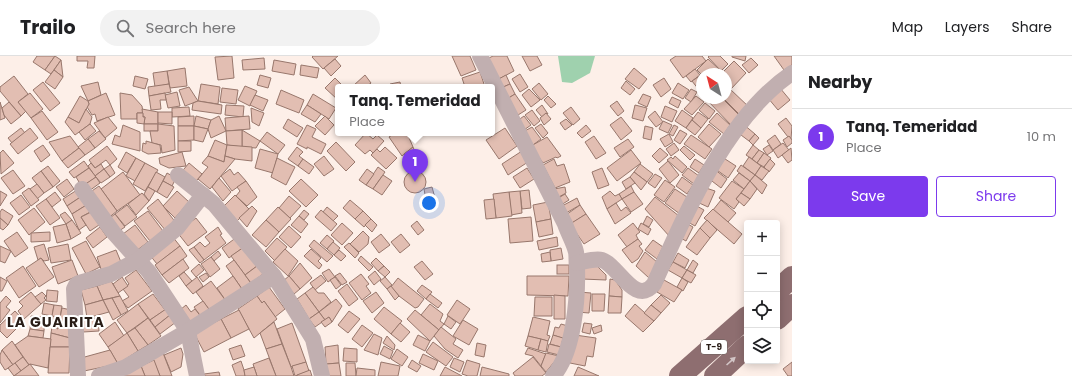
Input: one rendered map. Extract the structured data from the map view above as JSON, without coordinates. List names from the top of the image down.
{
  "streets": {
    "highway": ["T-9"]
  },
  "districts": ["LA GUAIRITA"],
  "north": "top left",
  "page": {
    "header": "Trailo",
    "search": "Search here",
    "nav": ["Map", "Layers", "Share"],
    "heading": "Nearby",
    "popup": ["Tanq. Temeridad", "Place"],
    "list": [
      {
        "mark": "1",
        "name": "Tanq. Temeridad",
        "note": "Place",
        "value": "10 m"
      }
    ],
    "pins": "1",
    "buttons": ["Save", "Share"],
    "map_buttons": ["+", "−"]
  }
}
